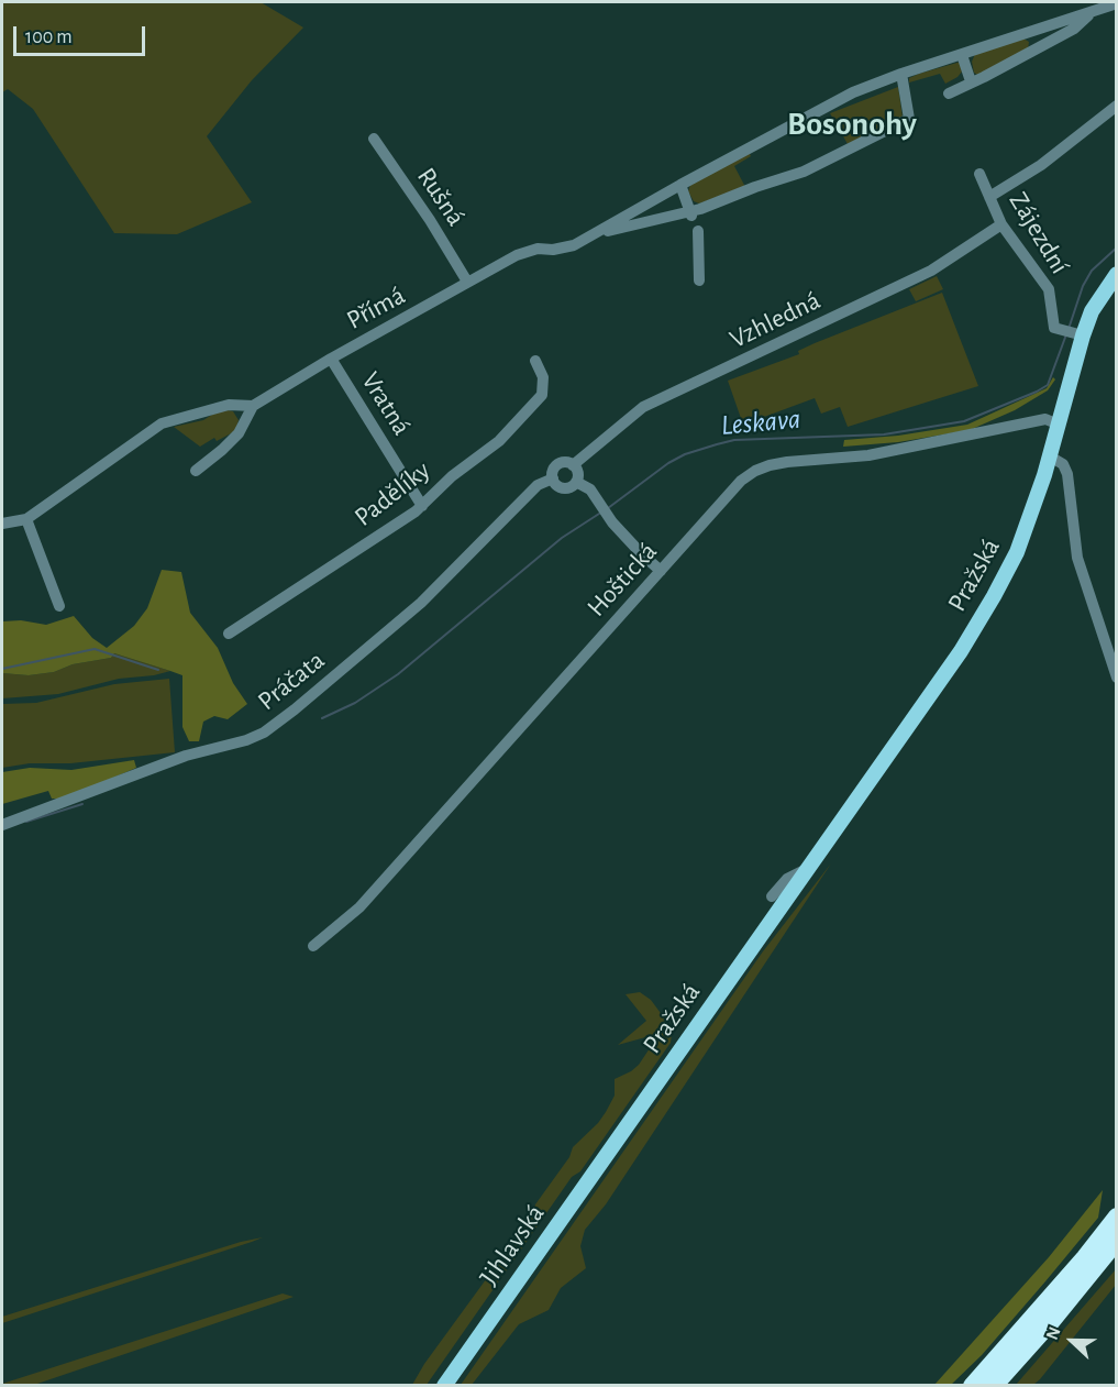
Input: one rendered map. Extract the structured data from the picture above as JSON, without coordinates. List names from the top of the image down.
{
  "streets": {
    "main road": ["Pražská", "Jihlavská"],
    "street": [
      "Rušná",
      "Zájezdní",
      "Přímá",
      "Vzhledná",
      "Vratná",
      "Padělíky",
      "Hoštická",
      "Práčata"
    ]
  },
  "crossings": [
    ["Rušná", "Přímá"],
    ["Zájezdní", "Vzhledná"],
    ["Zájezdní", "Pražská"],
    ["Přímá", "Vratná"],
    ["Vzhledná", "Práčata"],
    ["Vratná", "Padělíky"],
    ["Pražská", "Hoštická"],
    ["Pražská", "Jihlavská"]
  ],
  "districts": ["Bosonohy"],
  "water": ["Leskava"],
  "scale_bar": "100 m",
  "north": "left"
}
